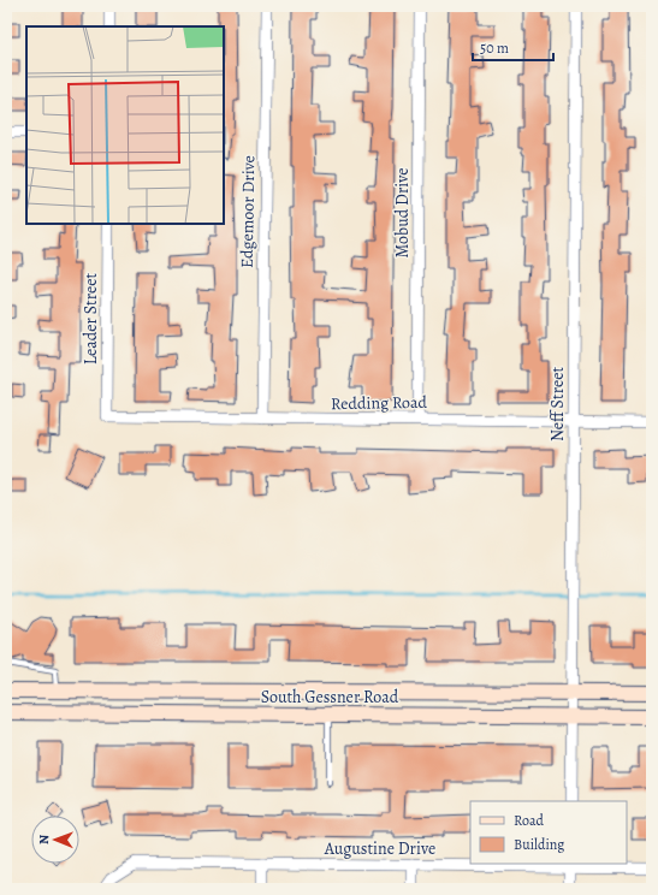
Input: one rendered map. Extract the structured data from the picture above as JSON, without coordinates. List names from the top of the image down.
{
  "streets": {
    "main road": ["South Gessner Road"],
    "street": [
      "Edgemoor Drive",
      "Mobud Drive",
      "Leader Street",
      "Redding Road",
      "Neff Street",
      "Augustine Drive"
    ]
  },
  "crossings": [
    ["Edgemoor Drive", "Redding Road"],
    ["Mobud Drive", "Redding Road"],
    ["Leader Street", "Redding Road"],
    ["Redding Road", "Neff Street"],
    ["Neff Street", "South Gessner Road"]
  ],
  "legend": ["Road", "Building"],
  "scale_bar": "50 m",
  "north": "left"
}
